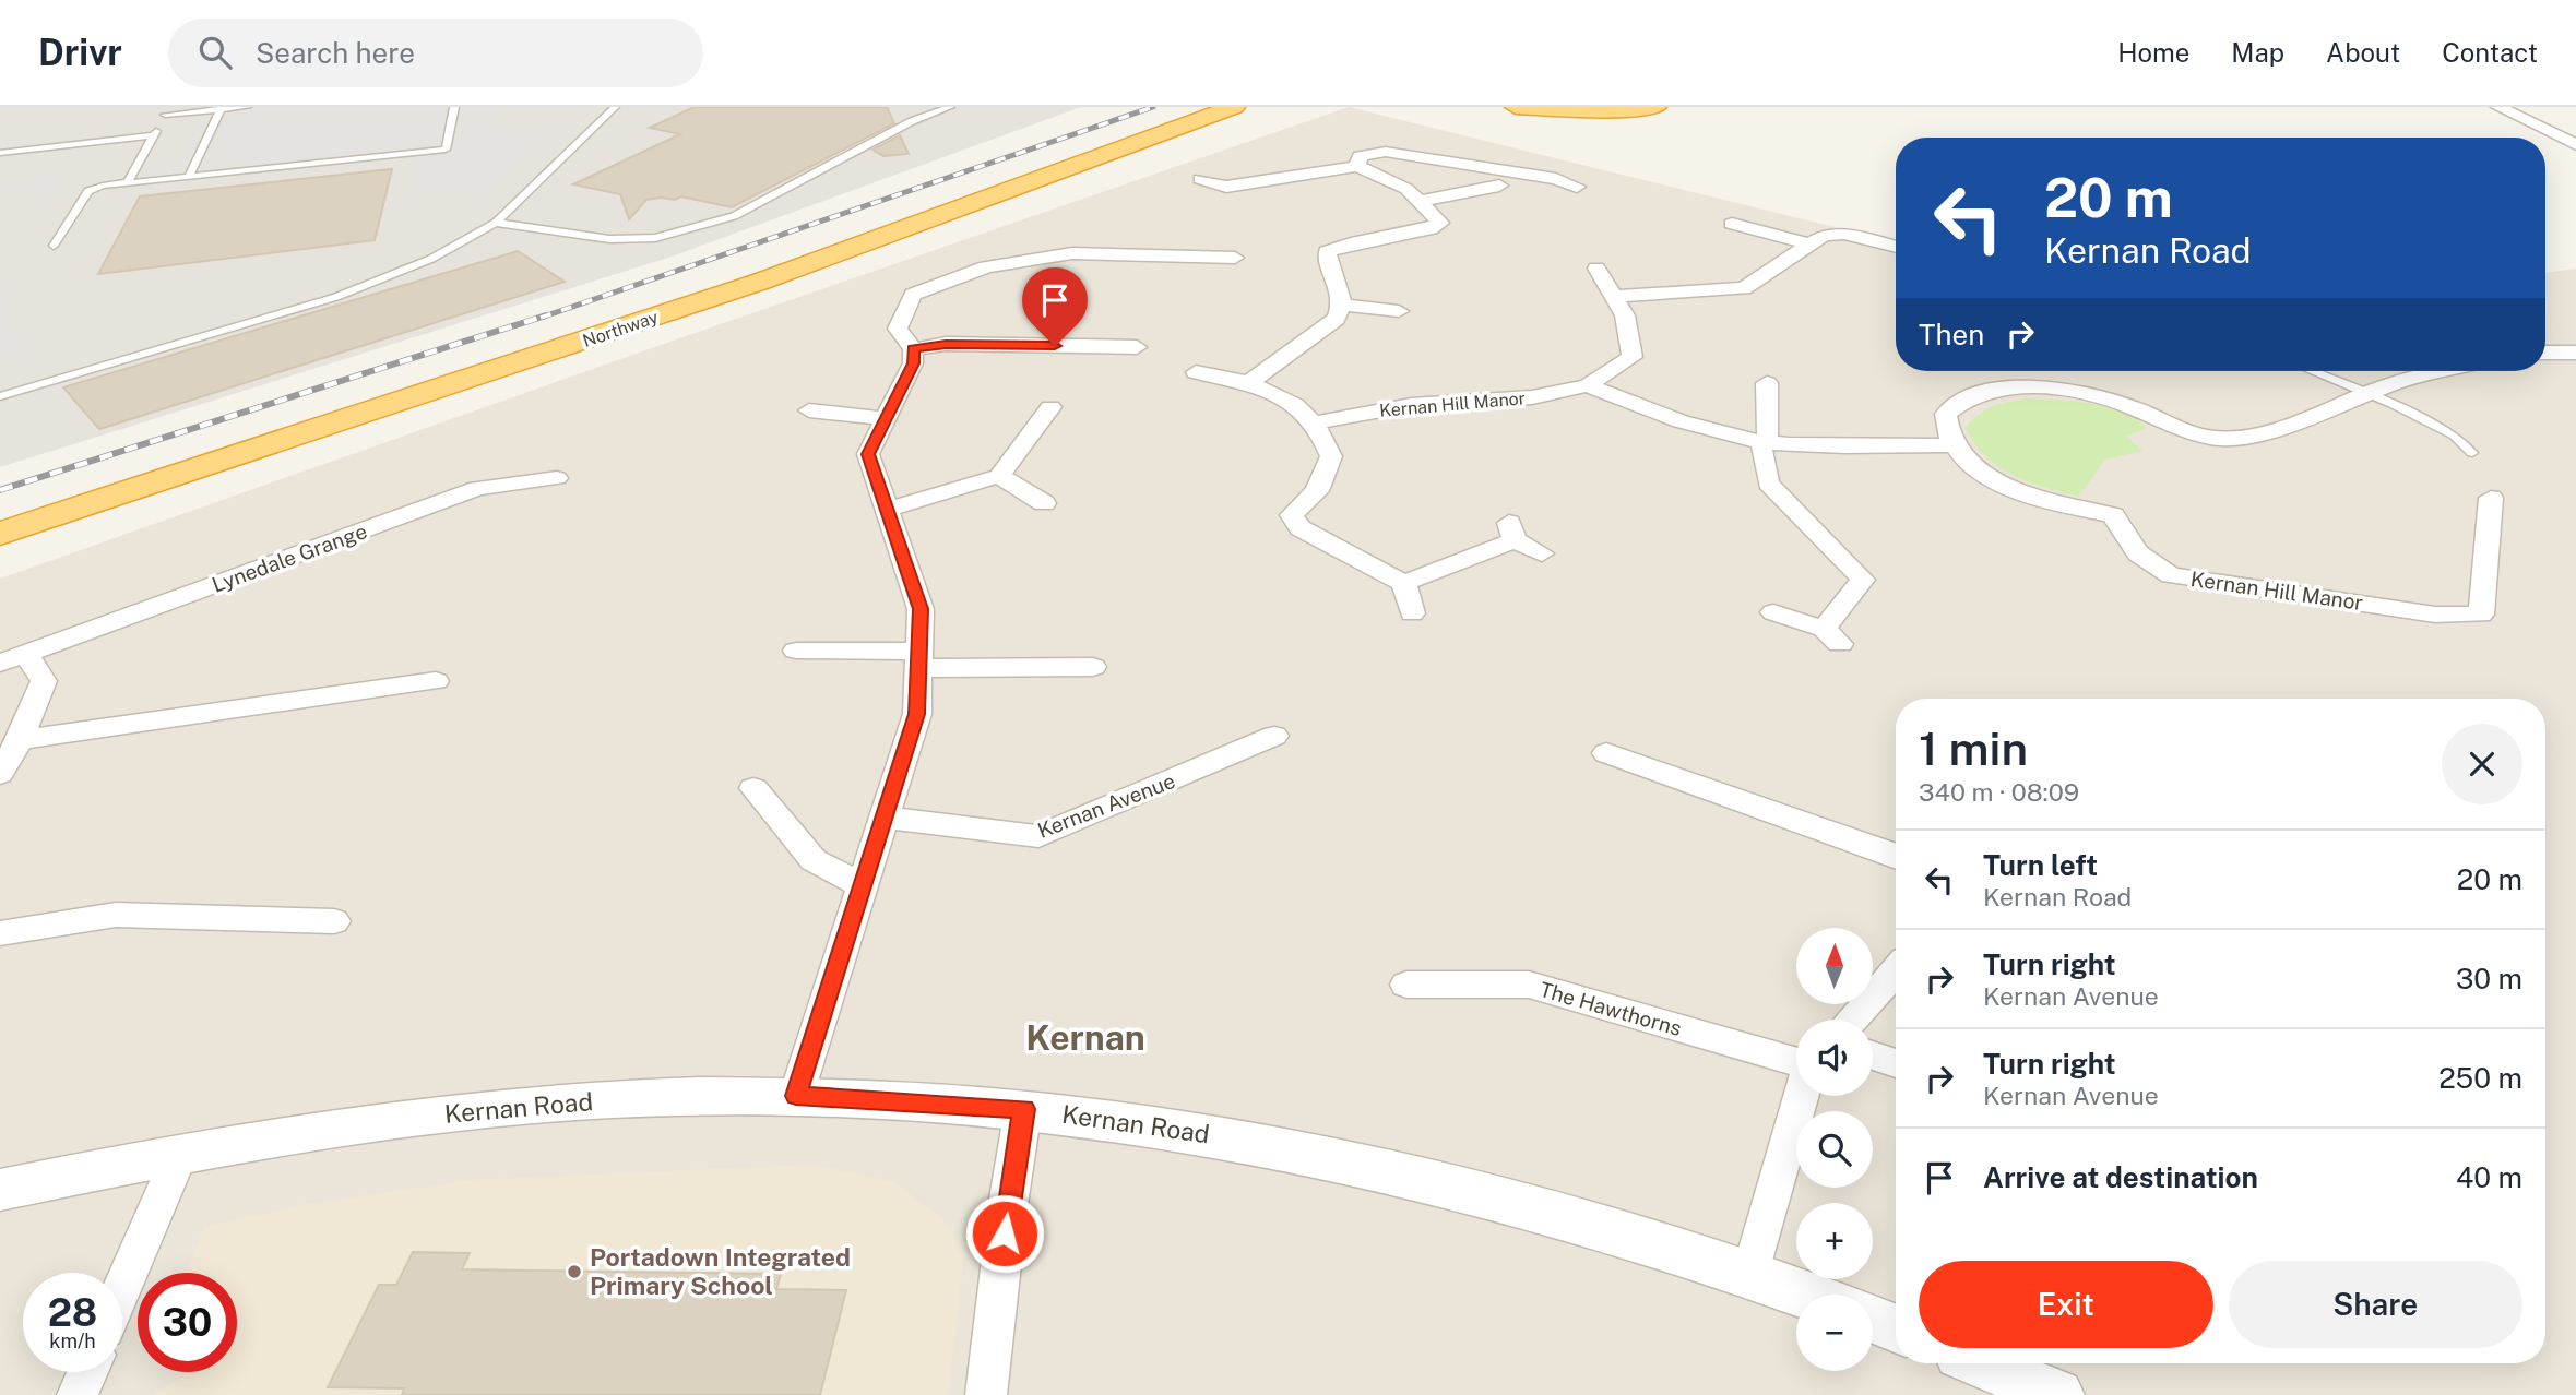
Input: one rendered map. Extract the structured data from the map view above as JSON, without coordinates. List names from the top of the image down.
{
  "streets": {
    "highway": ["Northway"],
    "street": [
      "Kernan Hill Manor",
      "Lynedale Grange",
      "Kernan Avenue",
      "The Hawthorns",
      "Kernan Road"
    ]
  },
  "crossings": [
    ["The Hawthorns", "Kernan Road"]
  ],
  "districts": ["Kernan"],
  "places": ["Portadown Integrated Primary School"],
  "north": "top",
  "page": {
    "header": "Drivr",
    "search": "Search here",
    "nav": [
      "Home",
      "Map",
      "About",
      "Contact"
    ],
    "turn": ["20 m", "Kernan Road"],
    "then": "Then",
    "heading": ["1 min", "340 m · 08:09"],
    "list": [
      {
        "name": "Turn left",
        "note": "Kernan Road",
        "value": "20 m"
      },
      {
        "name": "Turn right",
        "note": "Kernan Avenue",
        "value": "30 m"
      },
      {
        "name": "Turn right",
        "note": "Kernan Avenue",
        "value": "250 m"
      },
      {
        "name": "Arrive at destination",
        "value": "40 m"
      }
    ],
    "map_buttons": ["+", "−"],
    "buttons": ["Exit", "Share"],
    "speed": "28 km/h",
    "limit": "30"
  }
}
